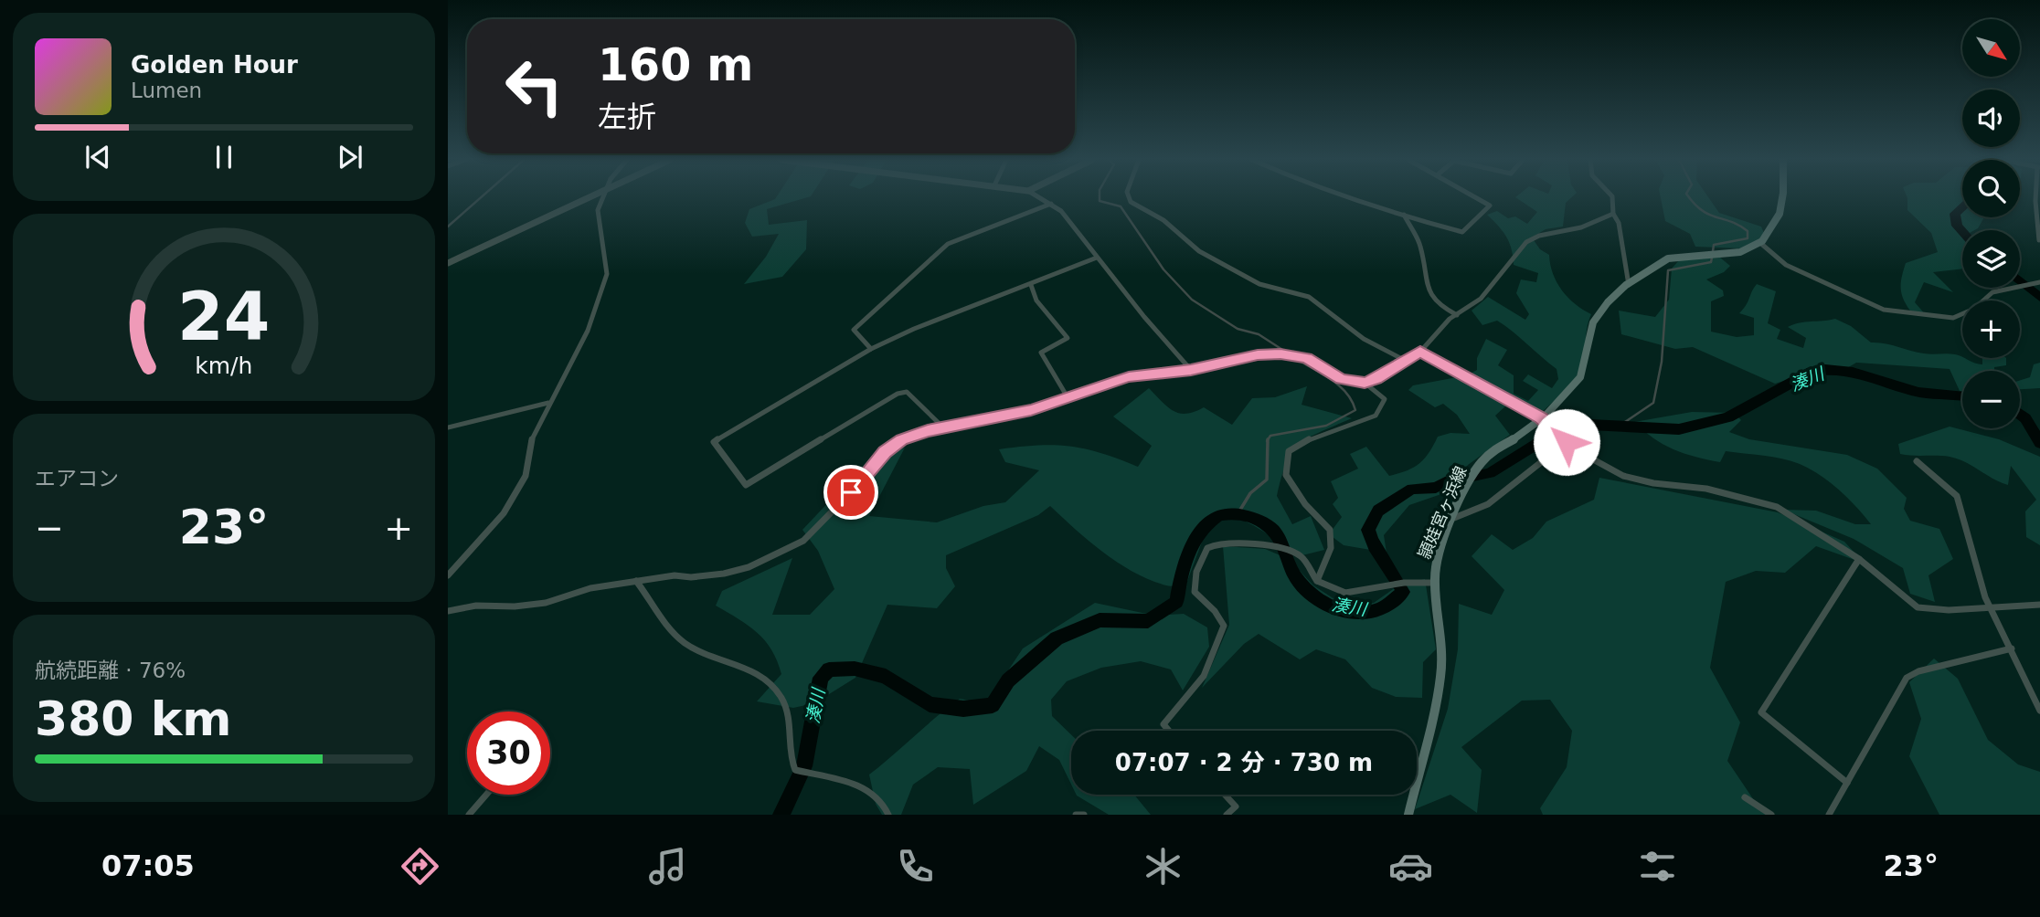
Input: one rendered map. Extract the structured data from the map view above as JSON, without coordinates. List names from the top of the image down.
{
  "streets": {
    "main road": ["頴娃宮ヶ浜線"]
  },
  "water": ["湊川"],
  "north": "bottom right",
  "page": {
    "map_buttons": ["+", "−"],
    "turn": ["160 m", "左折"],
    "song": ["Golden Hour", "Lumen"],
    "tile": [
      "エアコン",
      ["航続距離 · 76%", "380 km"]
    ],
    "heat": ["−", "23°", "+"],
    "limit": "30",
    "trip": "07:07 · 2 分 · 730 m",
    "tabs": ["07:05", "23°"],
    "gauge": ["24", "km/h"]
  }
}
